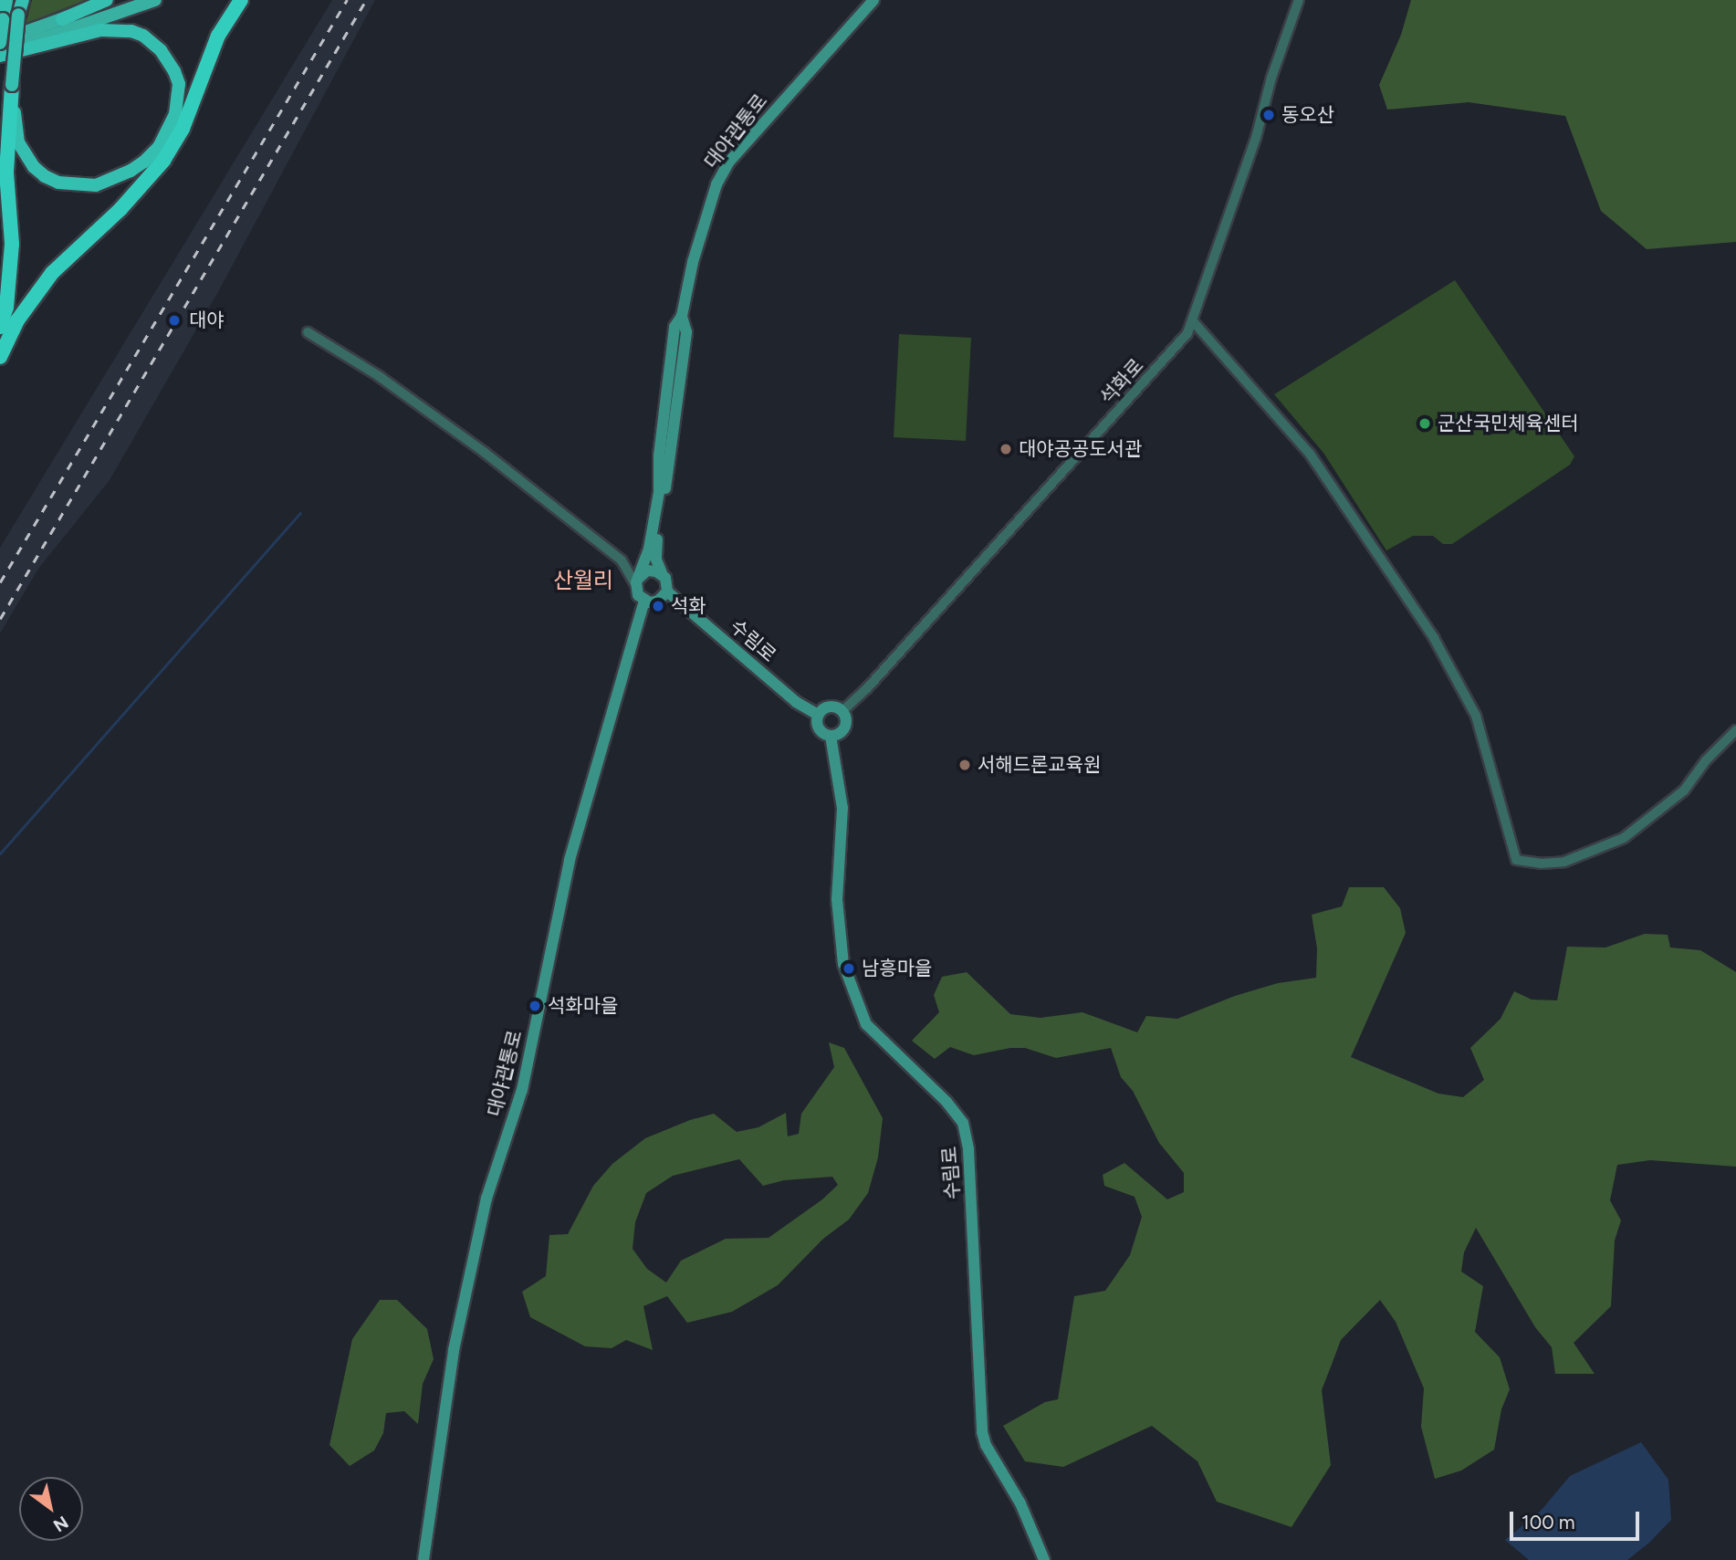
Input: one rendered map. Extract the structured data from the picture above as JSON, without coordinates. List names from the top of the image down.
{
  "streets": {
    "main road": ["대야관통로", "수림로"],
    "street": ["석화로"]
  },
  "crossings": [
    ["대야관통로", "수림로"],
    ["석화로", "수림로"]
  ],
  "districts": ["산월리"],
  "places": [
    "동오산",
    "대야",
    "군산국민체육센터",
    "대야공공도서관",
    "석화",
    "서해드론교육원",
    "남흥마을",
    "석화마을"
  ],
  "scale_bar": "100 m",
  "north": "bottom right"
}
